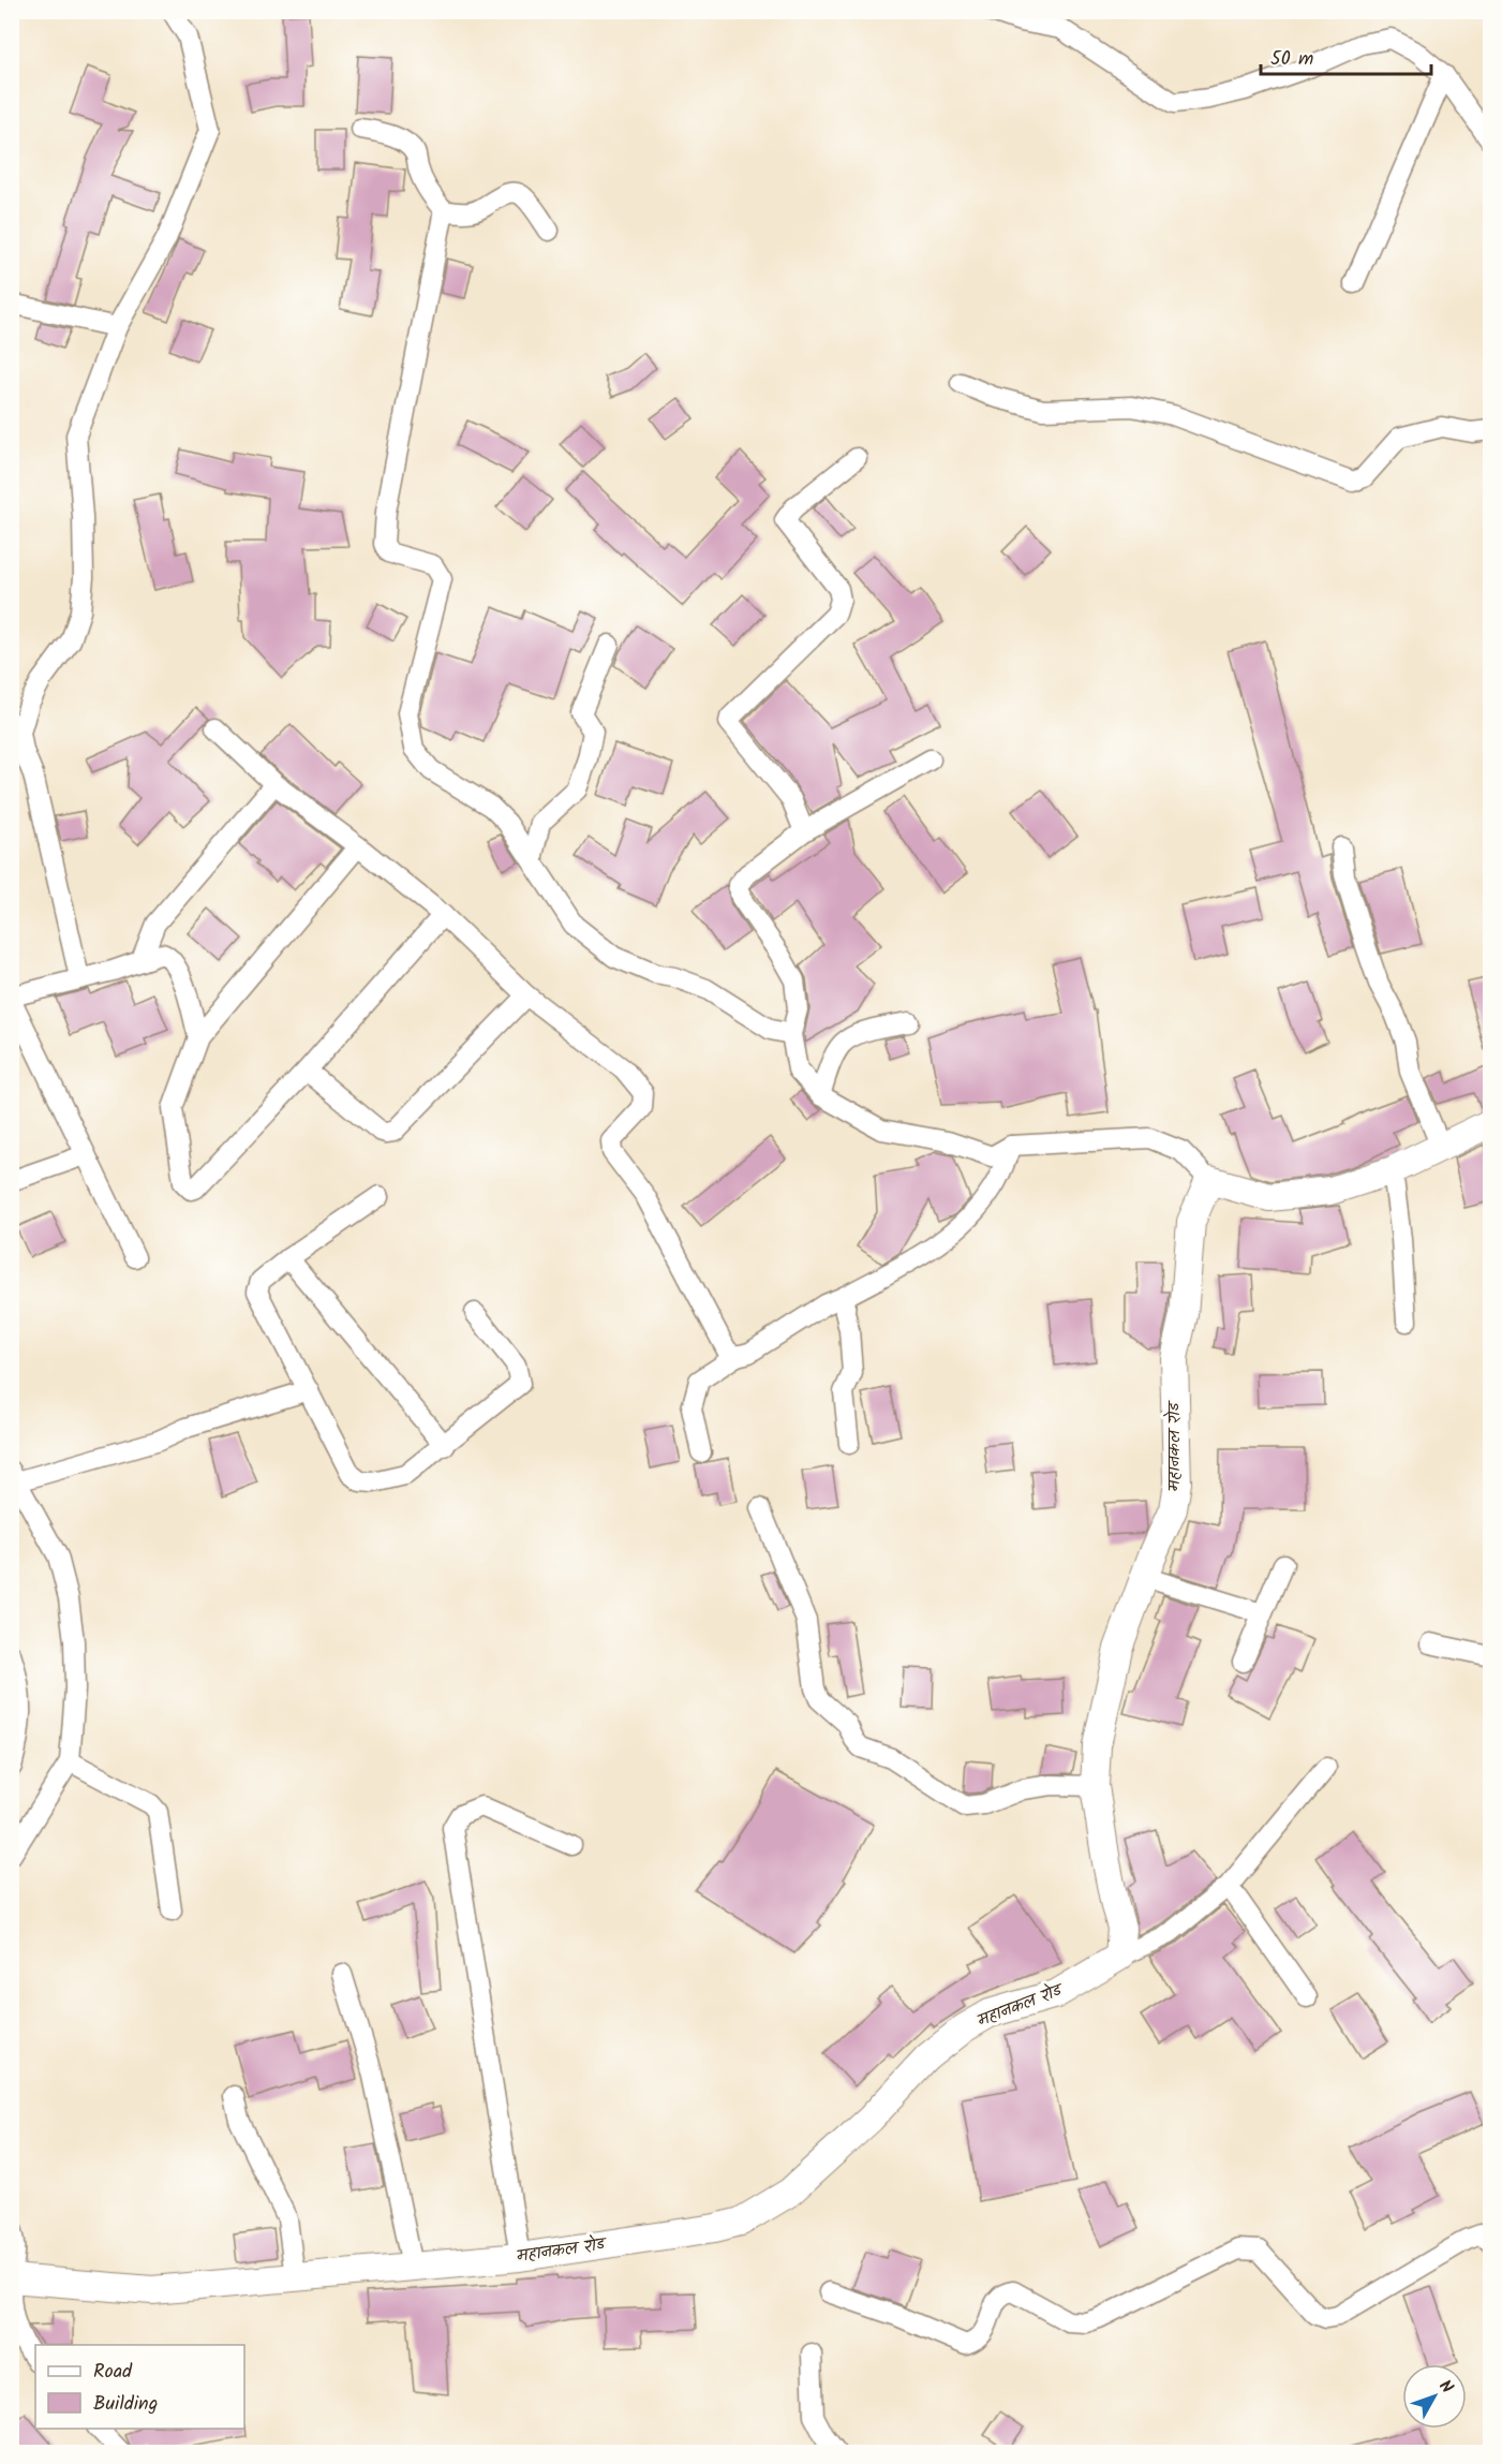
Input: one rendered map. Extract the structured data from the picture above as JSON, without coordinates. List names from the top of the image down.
{
  "streets": {
    "main road": ["महानकल रोड"]
  },
  "legend": ["Road", "Building"],
  "scale_bar": "50 m",
  "north": "top right"
}
